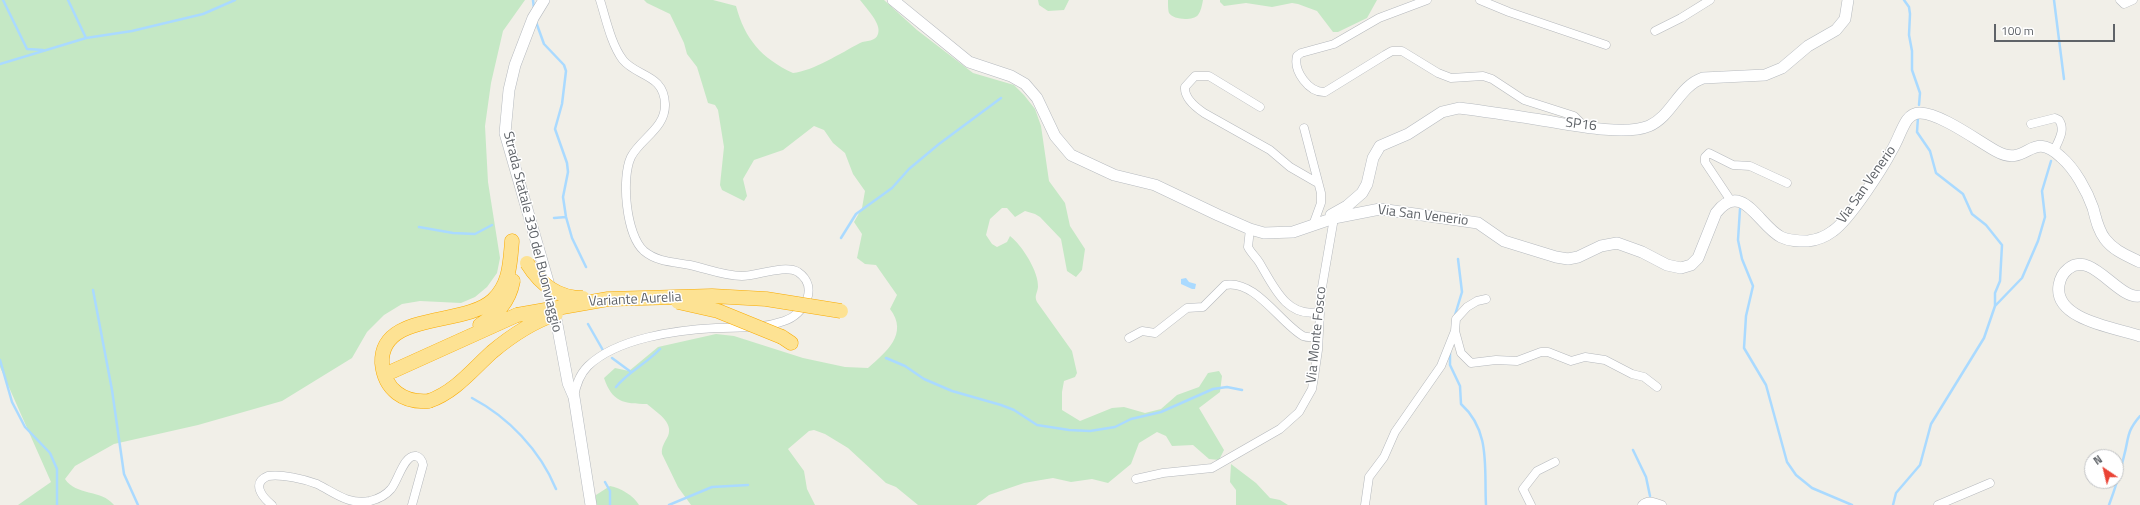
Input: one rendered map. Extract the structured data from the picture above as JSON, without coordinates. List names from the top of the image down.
{
  "streets": {
    "highway": ["Variante Aurelia"],
    "street": [
      "SP16",
      "Via San Venerio",
      "Strada Statale 330 del Buonviaggio",
      "Via Monte Fosco"
    ]
  },
  "crossings": [
    ["SP16", "Via San Venerio"],
    ["Via San Venerio", "Via Monte Fosco"]
  ],
  "scale_bar": "100 m",
  "north": "top left"
}
